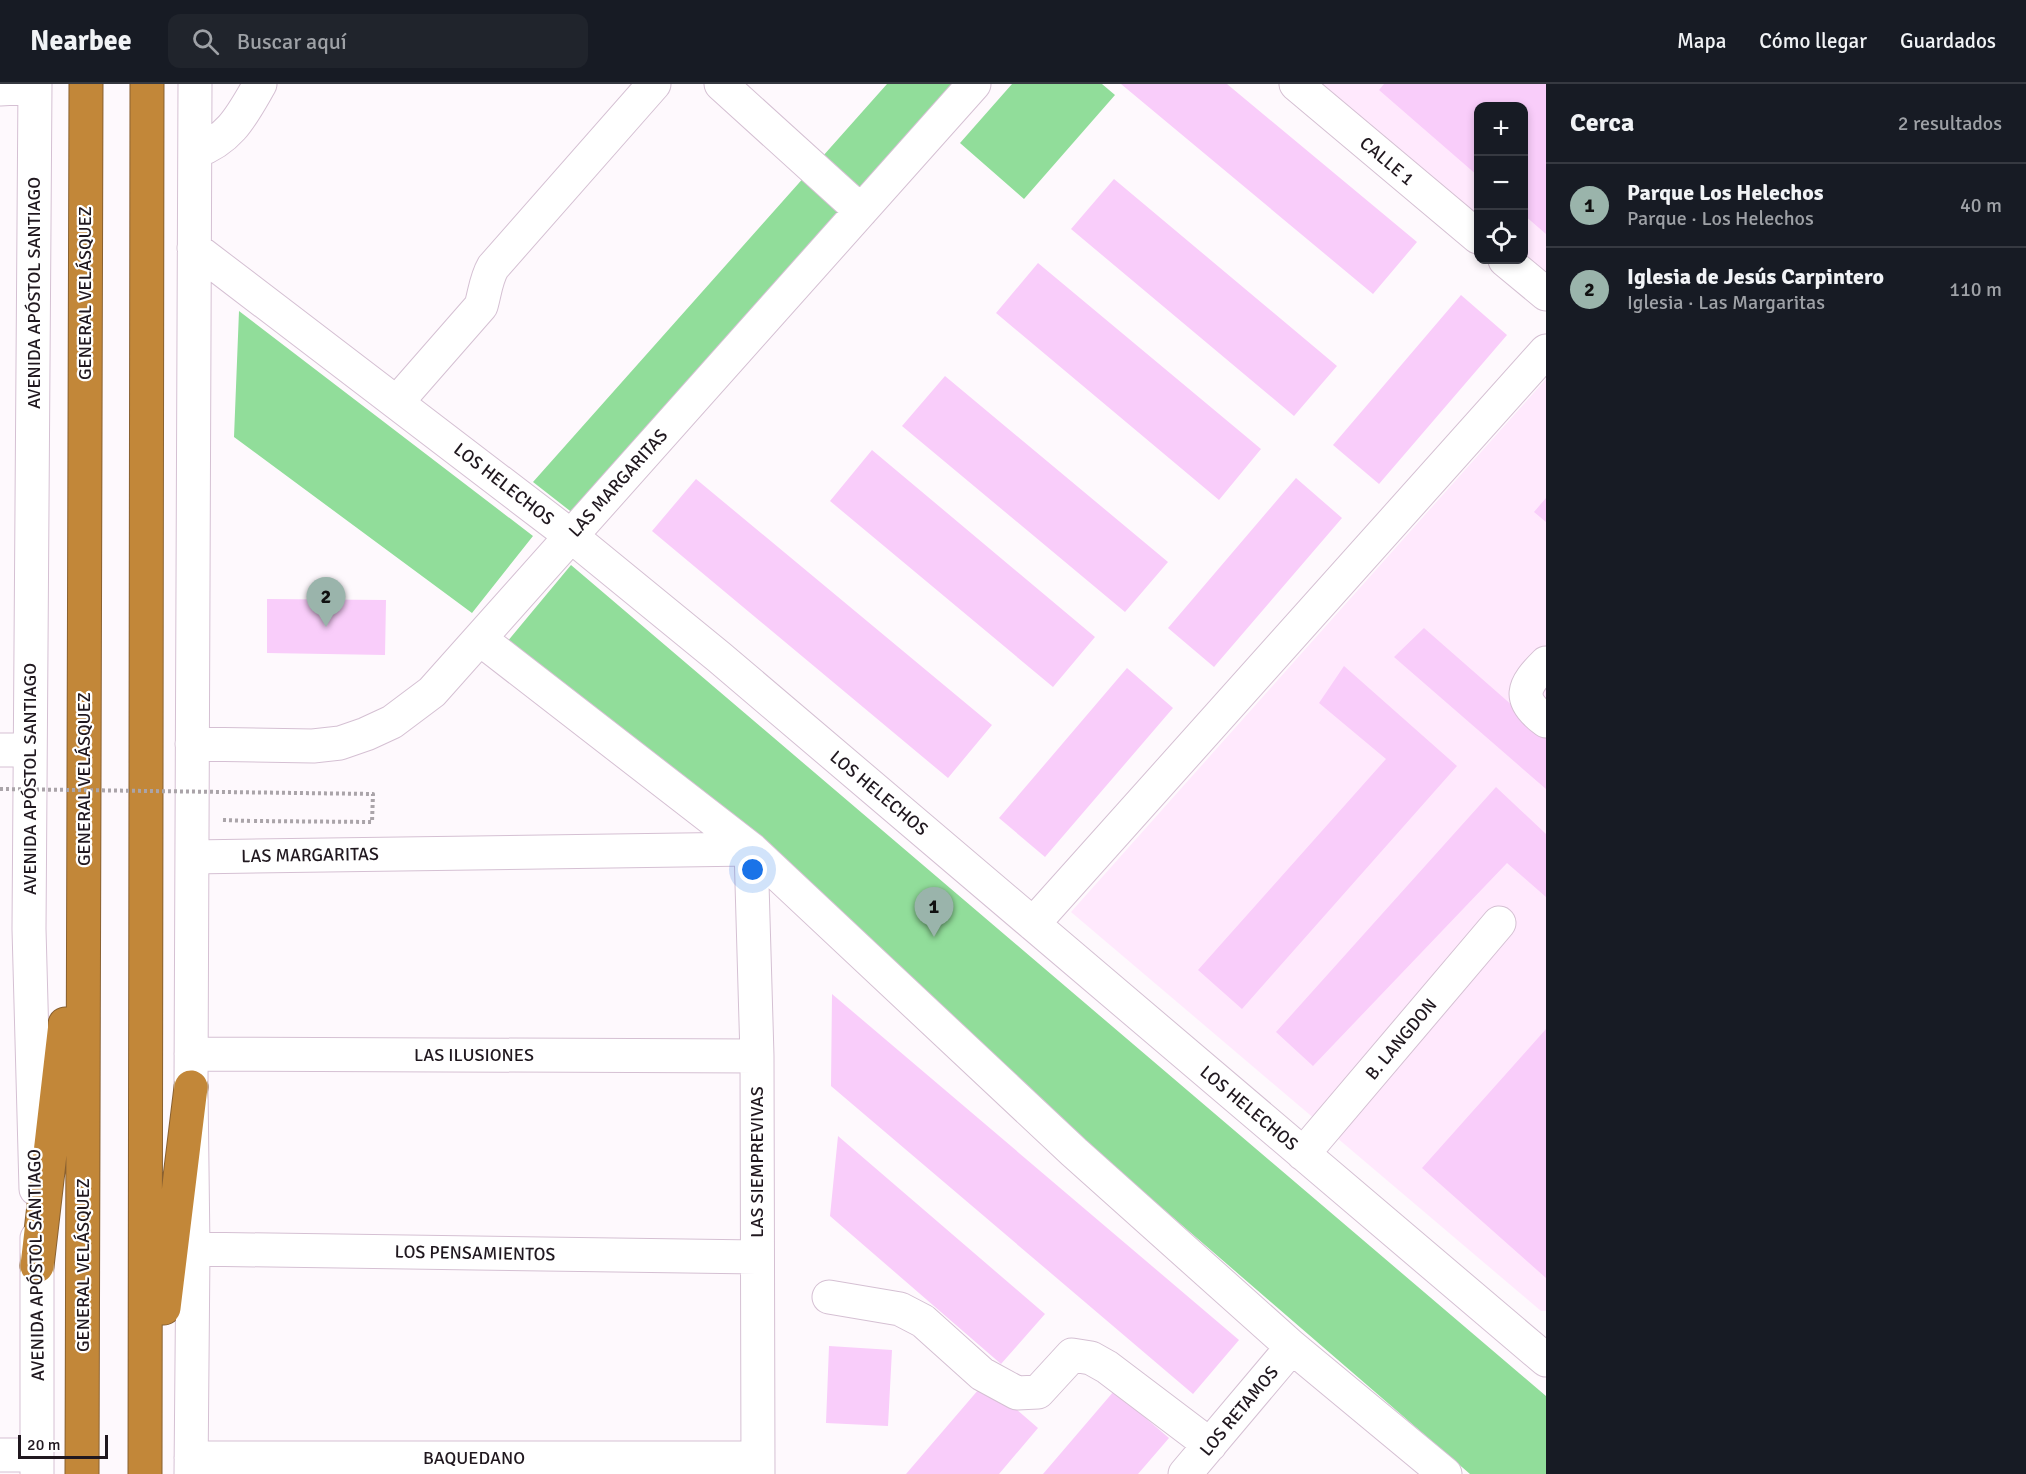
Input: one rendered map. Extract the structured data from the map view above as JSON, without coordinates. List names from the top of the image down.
{
  "streets": {
    "highway": ["GENERAL VELÁSQUEZ"],
    "street": [
      "CALLE 1",
      "AVENIDA APÓSTOL SANTIAGO",
      "LAS MARGARITAS",
      "LOS HELECHOS",
      "B. LANGDON",
      "LAS ILUSIONES",
      "LAS SIEMPREVIVAS",
      "LOS PENSAMIENTOS",
      "LOS RETAMOS",
      "BAQUEDANO"
    ]
  },
  "crossings": [
    ["LAS MARGARITAS", "LOS HELECHOS"],
    ["LAS MARGARITAS", "LAS SIEMPREVIVAS"],
    ["LOS HELECHOS", "B. LANGDON"],
    ["LAS ILUSIONES", "LAS SIEMPREVIVAS"],
    ["LAS SIEMPREVIVAS", "LOS PENSAMIENTOS"],
    ["LAS SIEMPREVIVAS", "BAQUEDANO"]
  ],
  "scale_bar": "20 m",
  "page": {
    "header": "Nearbee",
    "search": "Buscar aquí",
    "nav": ["Mapa", "Cómo llegar", "Guardados"],
    "heading": ["Cerca", "2 resultados"],
    "map_buttons": ["+", "−"],
    "list": [
      {
        "mark": "1",
        "name": "Parque Los Helechos",
        "note": "Parque · Los Helechos",
        "value": "40 m"
      },
      {
        "mark": "2",
        "name": "Iglesia de Jesús Carpintero",
        "note": "Iglesia · Las Margaritas",
        "value": "110 m"
      }
    ],
    "pins": ["2", "1"],
    "scale": "20 m"
  }
}
